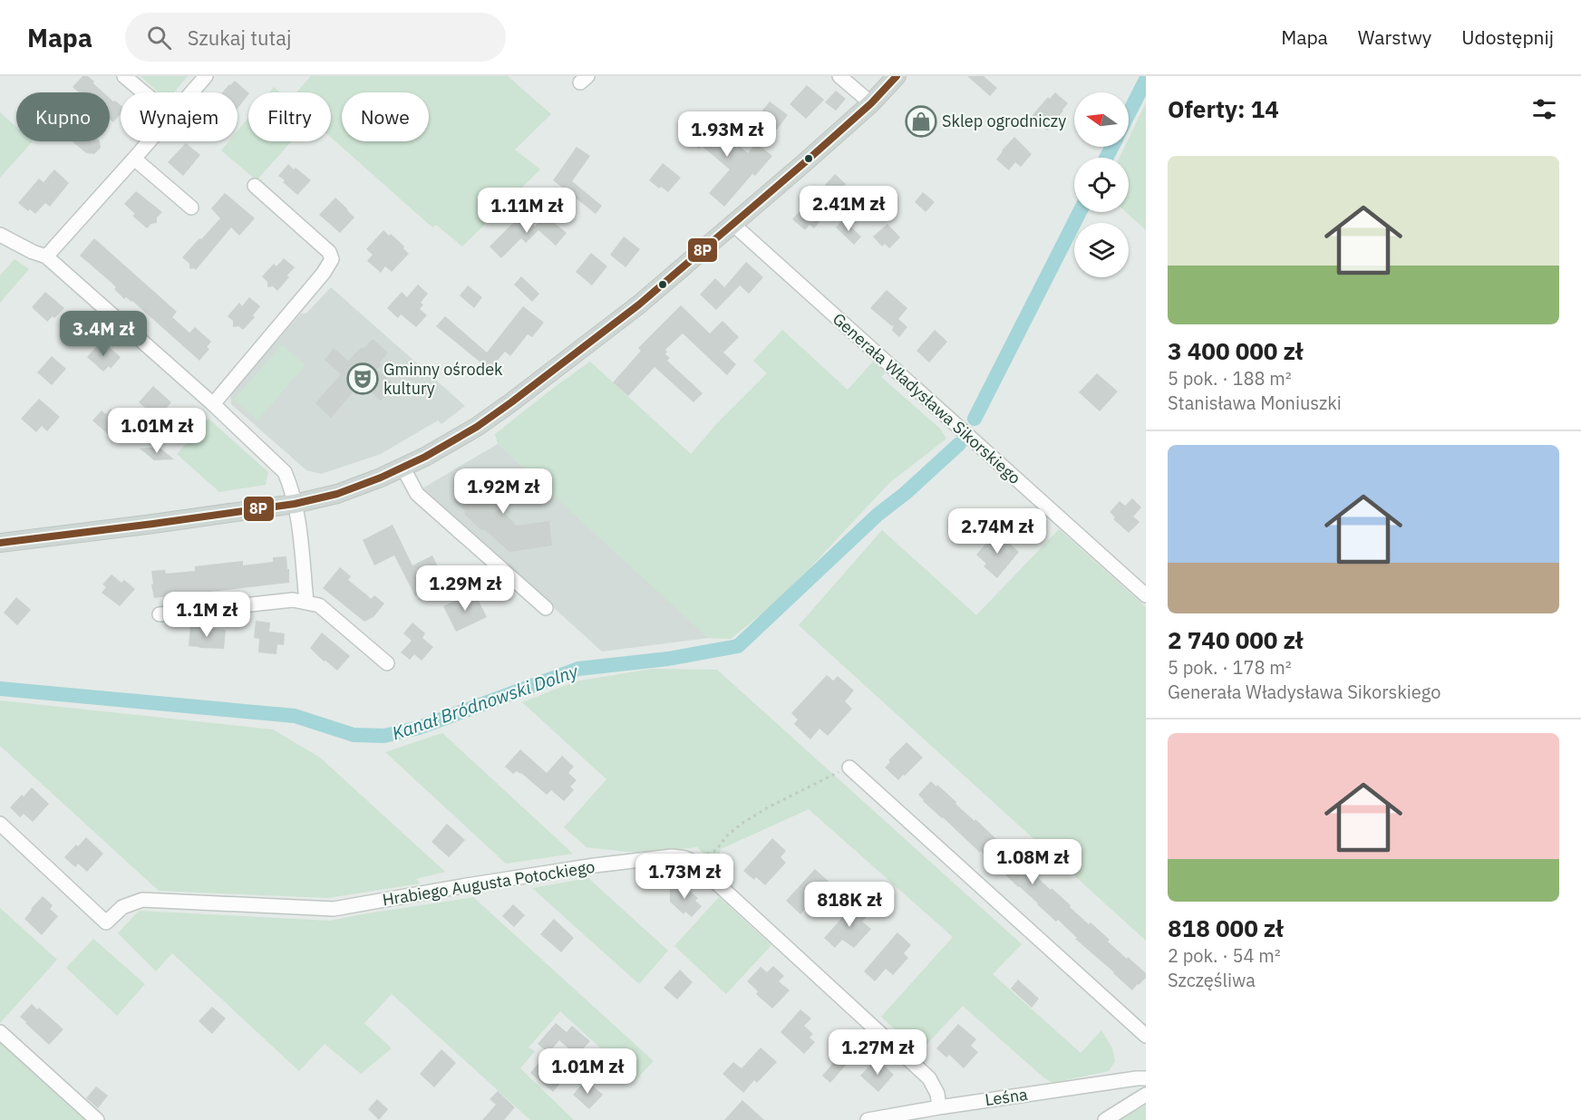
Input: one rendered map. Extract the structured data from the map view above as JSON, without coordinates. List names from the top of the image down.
{
  "streets": {
    "street": ["Generała Władysława Sikorskiego", "Hrabiego Augusta Potockiego", "Leśna"]
  },
  "water": ["Kanał Bródnowski Dolny"],
  "places": {
    "shop": ["Sklep ogrodniczy"],
    "theatre": ["Gminny ośrodek kultury"]
  },
  "lines": ["transit line 8P"],
  "north": "left",
  "page": {
    "header": "Mapa",
    "search": "Szukaj tutaj",
    "nav": ["Mapa", "Warstwy", "Udostępnij"],
    "heading": "Oferty: 14",
    "chip": [
      "Kupno",
      "Wynajem",
      "Filtry",
      "Nowe"
    ],
    "price": [
      "1.93M zł",
      "2.41M zł",
      "1.11M zł",
      "3.4M zł",
      "1.01M zł",
      "1.92M zł",
      "2.74M zł",
      "1.29M zł",
      "1.1M zł",
      "1.08M zł",
      "1.73M zł",
      "818K zł",
      "1.27M zł",
      "1.01M zł"
    ],
    "list": [
      {
        "name": "3 400 000 zł",
        "note": "5 pok. · 188 m² · Stanisława Moniuszki"
      },
      {
        "name": "2 740 000 zł",
        "note": "5 pok. · 178 m² · Generała Władysława Sikorskiego"
      },
      {
        "name": "818 000 zł",
        "note": "2 pok. · 54 m² · Szczęśliwa"
      }
    ]
  }
}
